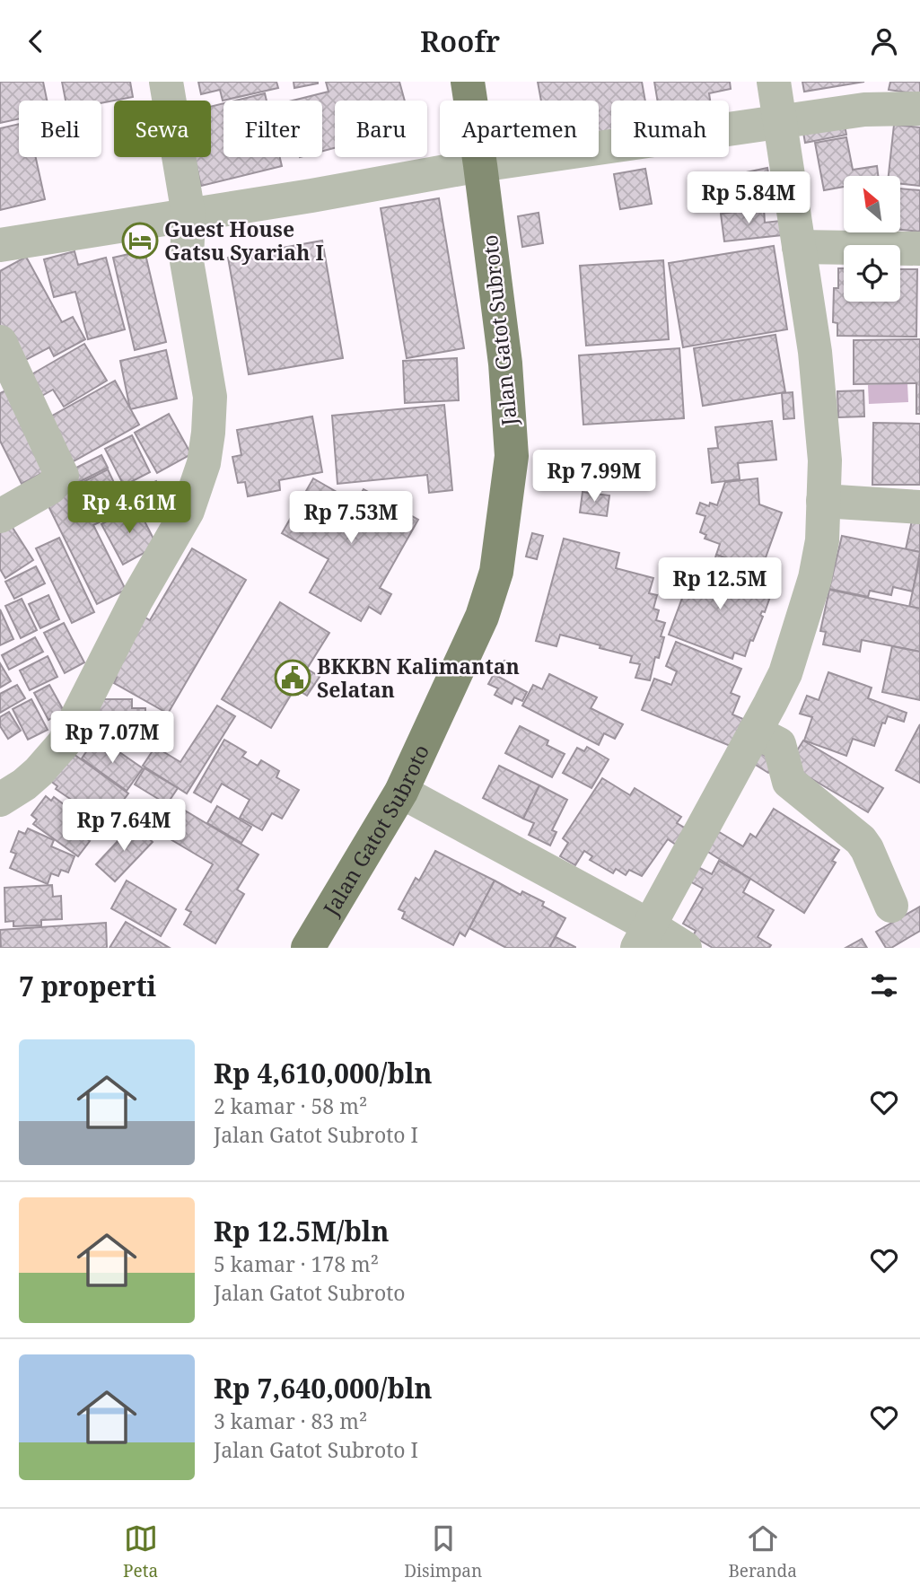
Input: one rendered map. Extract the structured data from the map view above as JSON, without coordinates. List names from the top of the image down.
{
  "streets": {
    "main road": ["Jalan Gatot Subroto"]
  },
  "places": {
    "hotel": ["Guest House Gatsu Syariah I"],
    "public building": ["BKKBN Kalimantan Selatan"]
  },
  "north": "top left",
  "page": {
    "header": "Roofr",
    "chip": [
      "Beli",
      "Sewa",
      "Filter",
      "Baru",
      "Apartemen",
      "Rumah"
    ],
    "price": [
      "Rp 5.84M",
      "Rp 7.99M",
      "Rp 4.61M",
      "Rp 7.53M",
      "Rp 12.5M",
      "Rp 7.07M",
      "Rp 7.64M"
    ],
    "heading": "7 properti",
    "list": [
      {
        "name": "Rp 4,610,000/bln",
        "note": "2 kamar · 58 m² · Jalan Gatot Subroto I"
      },
      {
        "name": "Rp 12.5M/bln",
        "note": "5 kamar · 178 m² · Jalan Gatot Subroto"
      },
      {
        "name": "Rp 7,640,000/bln",
        "note": "3 kamar · 83 m² · Jalan Gatot Subroto I"
      }
    ],
    "tabs": ["Peta", "Disimpan", "Beranda"]
  }
}
